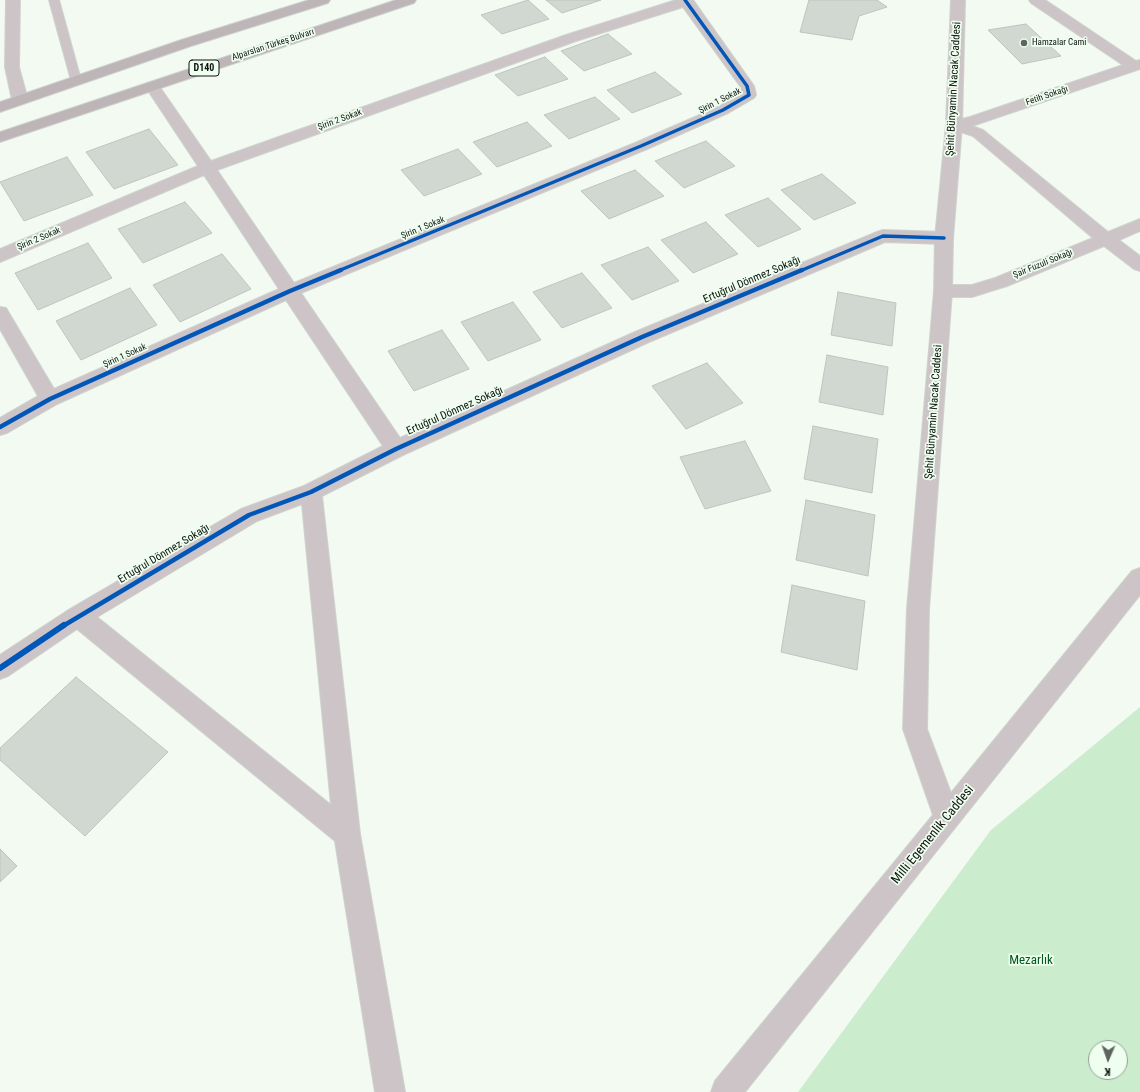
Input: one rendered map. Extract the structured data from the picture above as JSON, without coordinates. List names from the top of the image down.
{
  "streets": {
    "highway": ["Alparslan Türkeş Bulvarı", "D140"],
    "street": [
      "Şehit Bünyamin Nacak Caddesi",
      "Fetih Sokağı",
      "Şirin 1 Sokak",
      "Şirin 2 Sokak",
      "Şair Fuzuli Sokağı",
      "Ertuğrul Dönmez Sokağı",
      "Milli Egemenlik Caddesi"
    ]
  },
  "crossings": [
    ["Şehit Bünyamin Nacak Caddesi", "Fetih Sokağı"],
    ["Şehit Bünyamin Nacak Caddesi", "Şair Fuzuli Sokağı"],
    ["Şehit Bünyamin Nacak Caddesi", "Ertuğrul Dönmez Sokağı"],
    ["Şehit Bünyamin Nacak Caddesi", "Milli Egemenlik Caddesi"],
    ["Şirin 1 Sokak", "Şirin 2 Sokak"]
  ],
  "parks": ["Mezarlık"],
  "places": ["Hamzalar Cami"],
  "north": "bottom"
}
